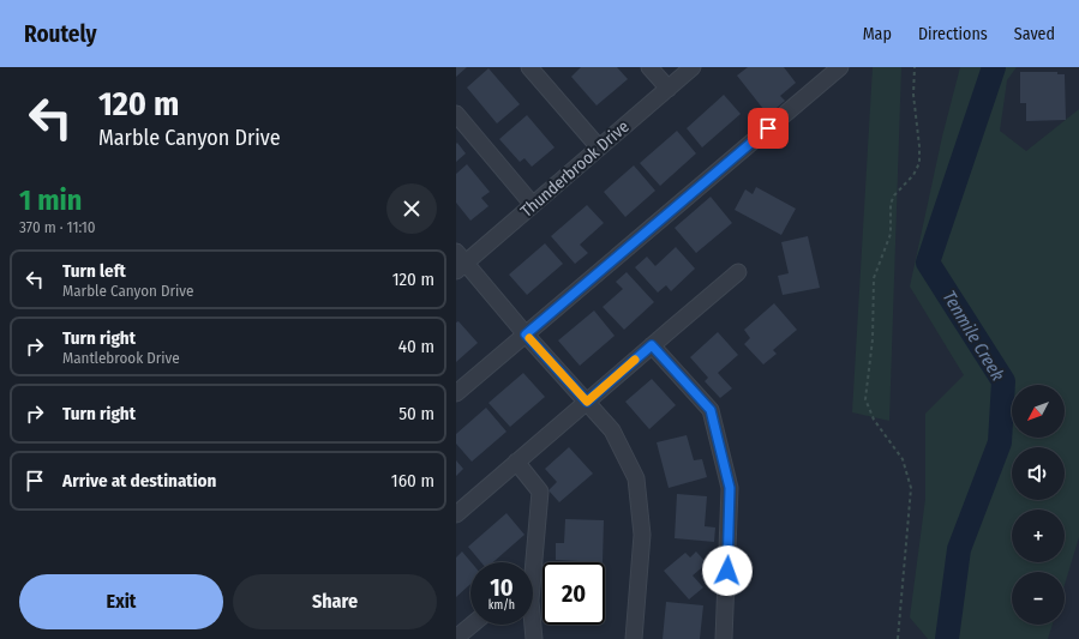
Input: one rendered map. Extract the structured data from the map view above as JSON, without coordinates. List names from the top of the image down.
{
  "streets": {
    "street": ["Thunderbrook Drive"]
  },
  "water": ["Tenmile Creek"],
  "north": "bottom left",
  "page": {
    "header": "Routely",
    "nav": ["Map", "Directions", "Saved"],
    "turn": ["120 m", "Marble Canyon Drive"],
    "heading": ["1 min", "370 m · 11:10"],
    "list": [
      {
        "name": "Turn left",
        "note": "Marble Canyon Drive",
        "value": "120 m"
      },
      {
        "name": "Turn right",
        "note": "Mantlebrook Drive",
        "value": "40 m"
      },
      {
        "name": "Turn right",
        "value": "50 m"
      },
      {
        "name": "Arrive at destination",
        "value": "160 m"
      }
    ],
    "map_buttons": ["+", "−"],
    "speed": "10 km/h",
    "limit": "20",
    "buttons": ["Exit", "Share"]
  }
}
